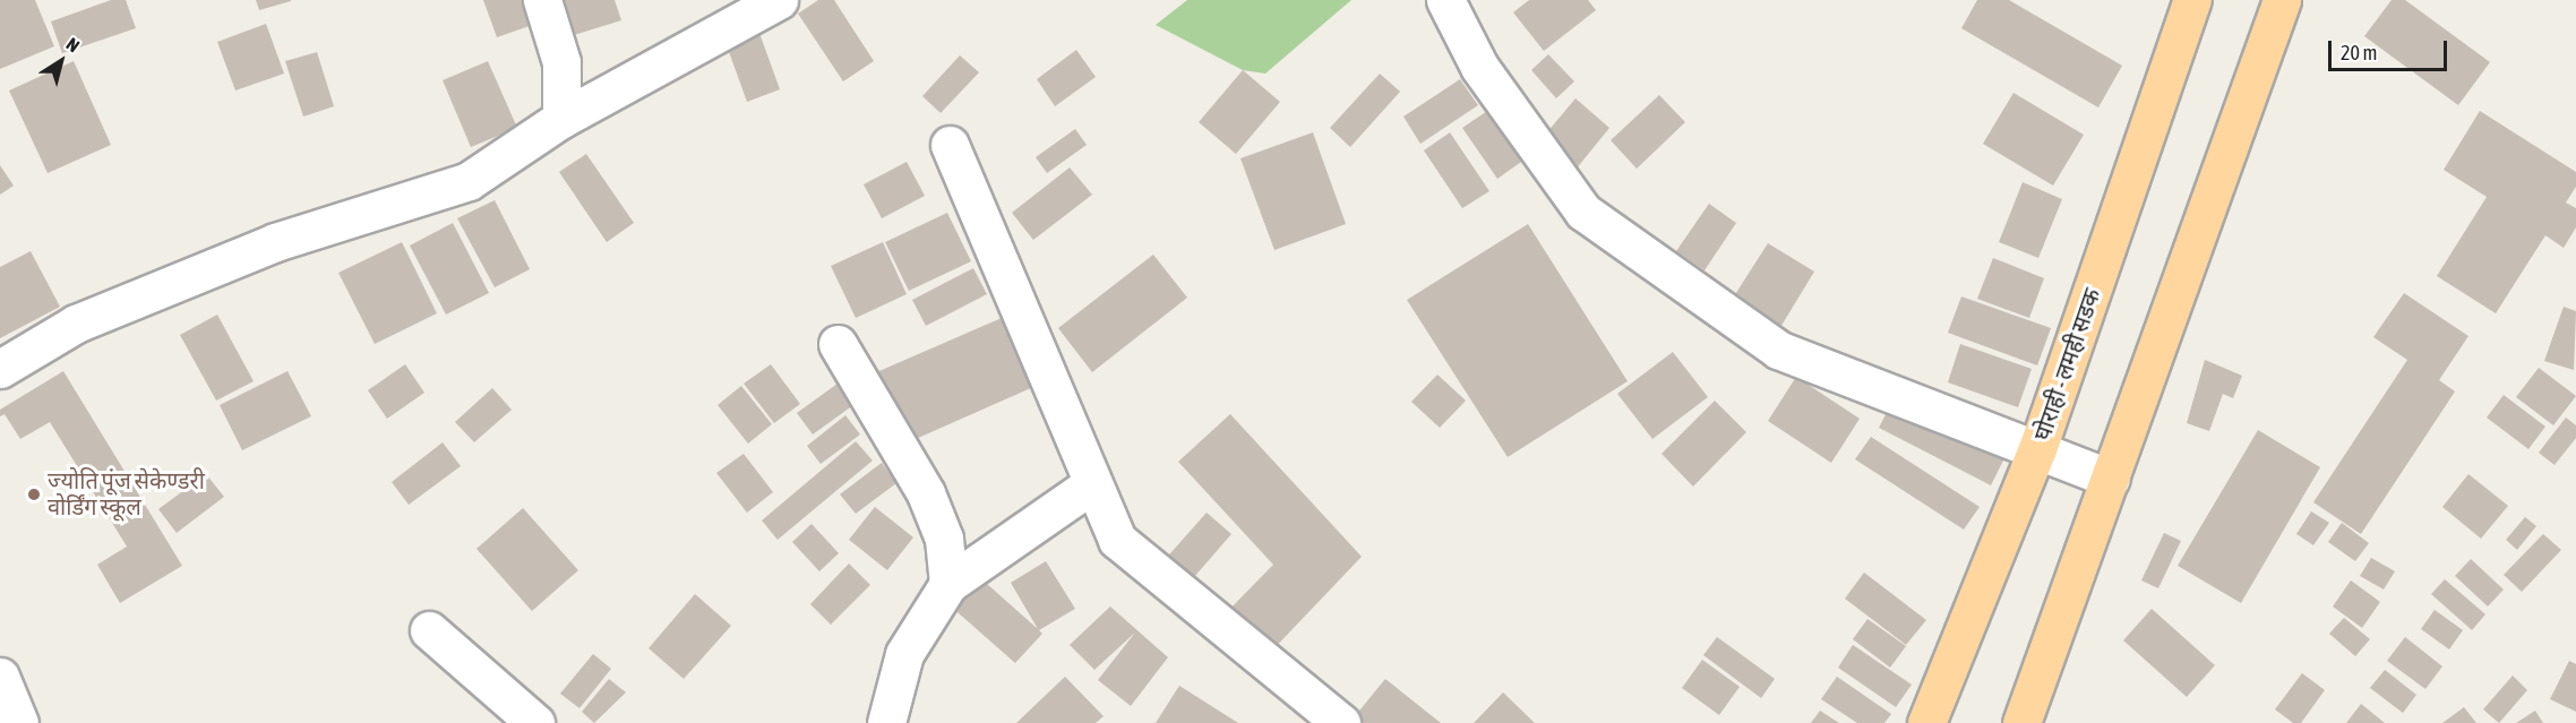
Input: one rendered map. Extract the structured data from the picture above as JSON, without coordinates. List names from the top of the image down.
{
  "streets": {
    "main road": ["घोराही - लमही सडक"]
  },
  "places": ["ज्योति पूंज सेकेण्डरी वोर्डिंग स्कूल"],
  "scale_bar": "20 m",
  "north": "top right"
}
